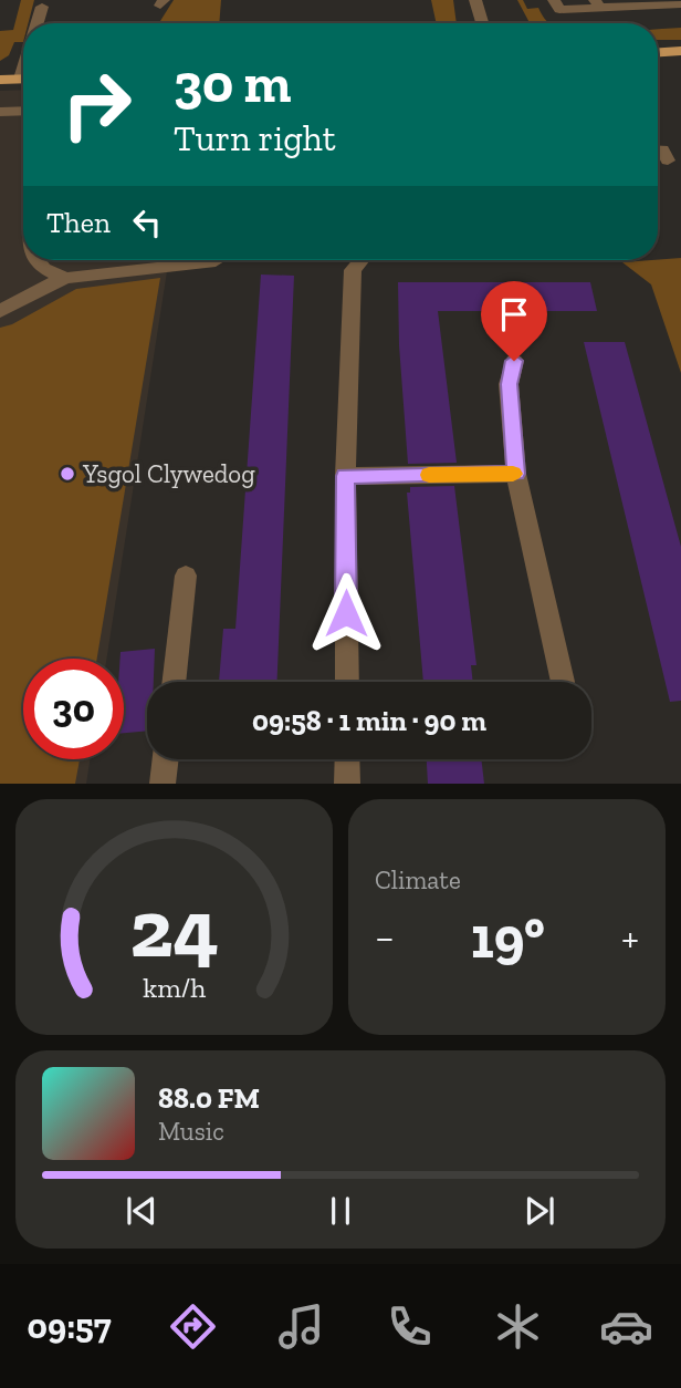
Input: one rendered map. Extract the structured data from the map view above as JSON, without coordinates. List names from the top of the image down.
{
  "places": ["Ysgol Clywedog"],
  "page": {
    "turn": ["30 m", "Turn right"],
    "then": "Then",
    "limit": "30",
    "trip": "09:58 · 1 min · 90 m",
    "tile": "Climate",
    "heat": ["−", "19°", "+"],
    "song": ["88.0 FM", "Music"],
    "tabs": "09:57",
    "gauge": ["24", "km/h"]
  }
}
